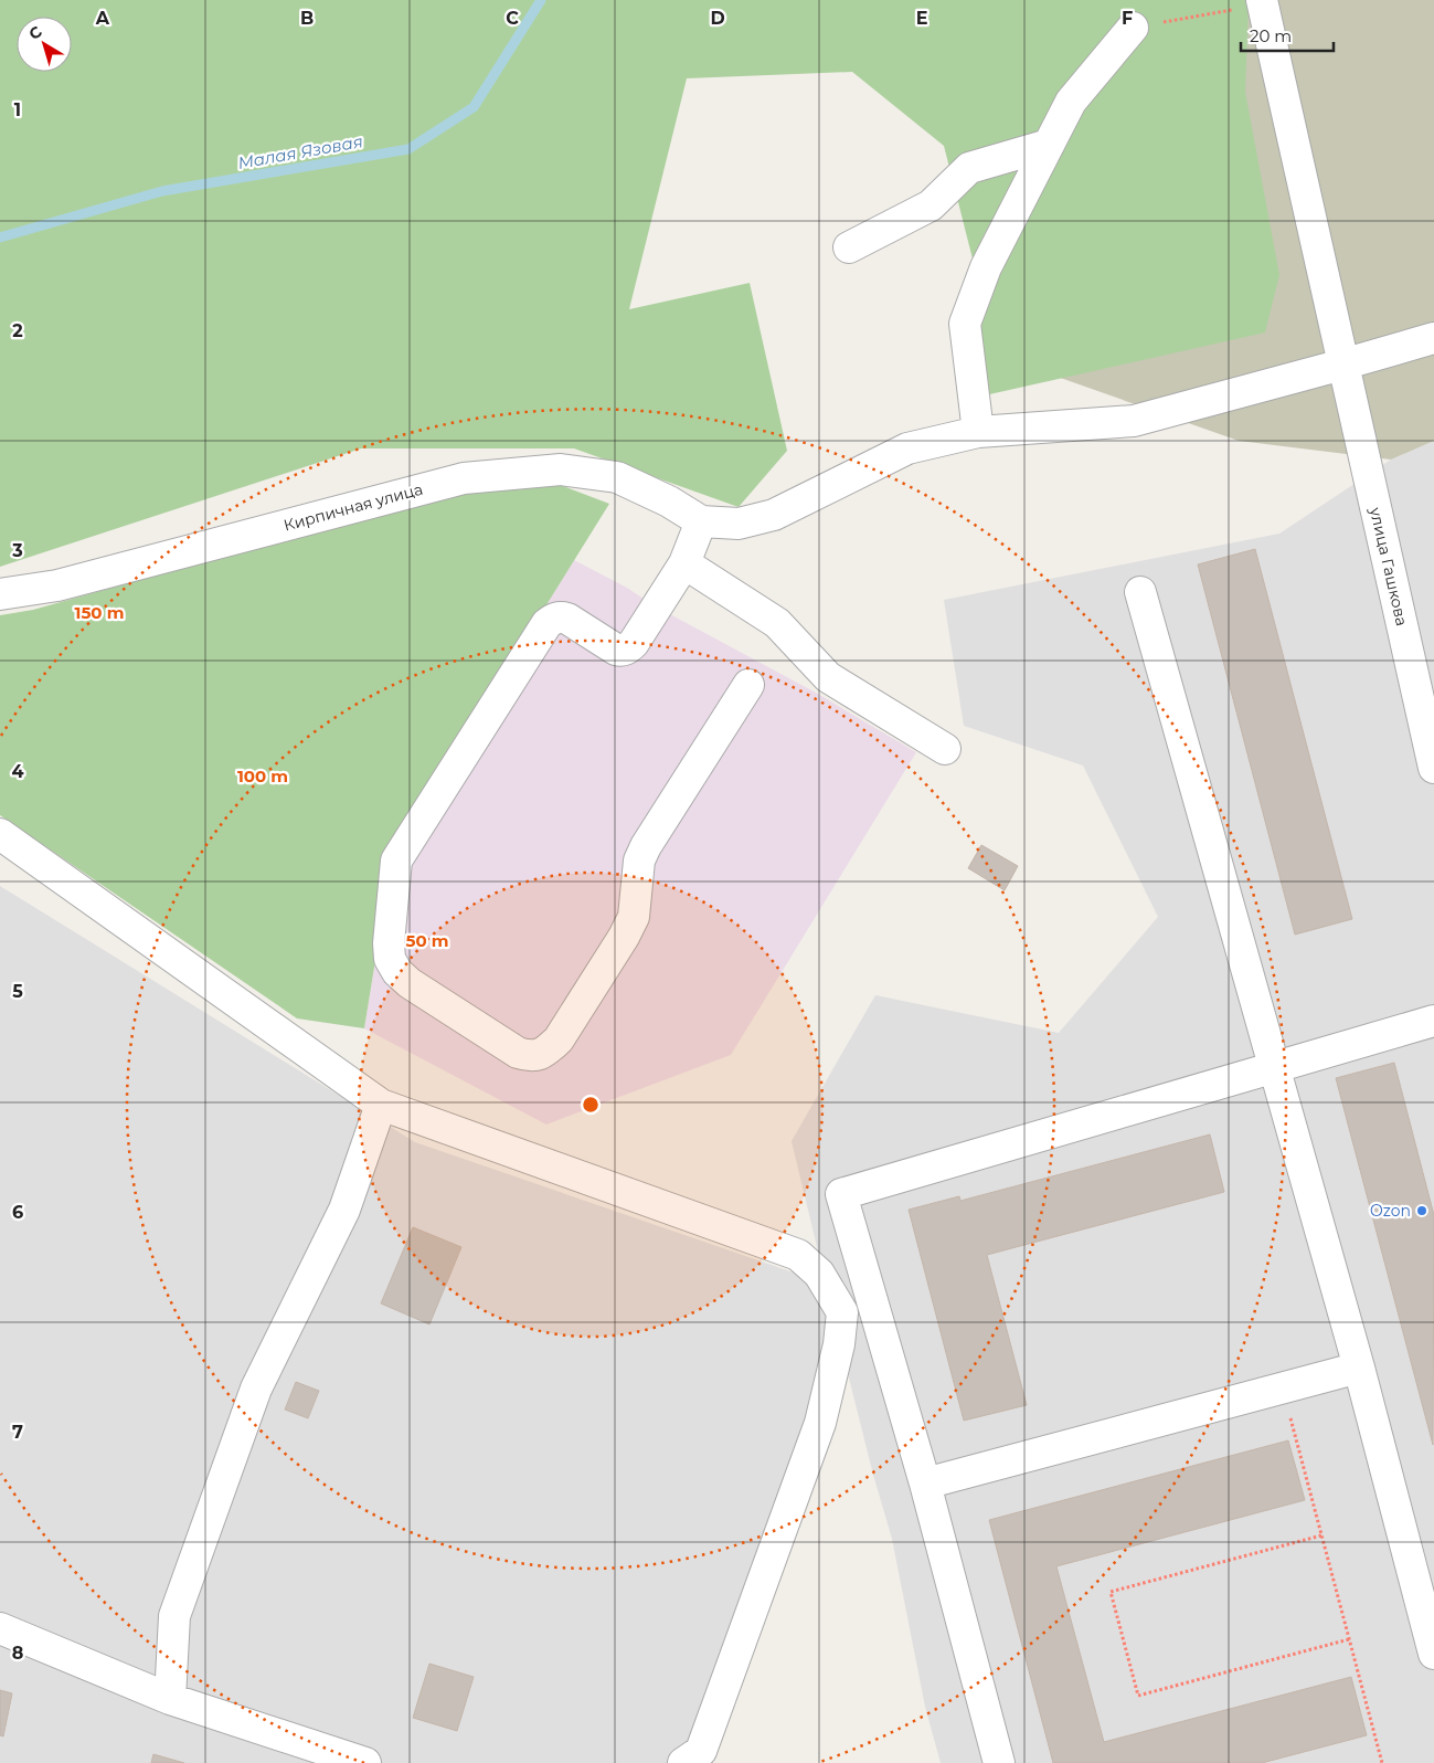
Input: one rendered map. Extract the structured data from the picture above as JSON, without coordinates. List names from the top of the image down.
{
  "streets": {
    "street": ["Кирпичная улица", "улица Гашкова"]
  },
  "water": ["Малая Язовая"],
  "places": ["Ozon"],
  "scale_bar": "20 m",
  "north": "top left",
  "grid": {
    "columns": [
      "A",
      "B",
      "C",
      "D",
      "E",
      "F"
    ],
    "rows": [
      "1",
      "2",
      "3",
      "4",
      "5",
      "6",
      "7",
      "8"
    ]
  },
  "rings": ["150 m", "100 m", "50 m"]
}
